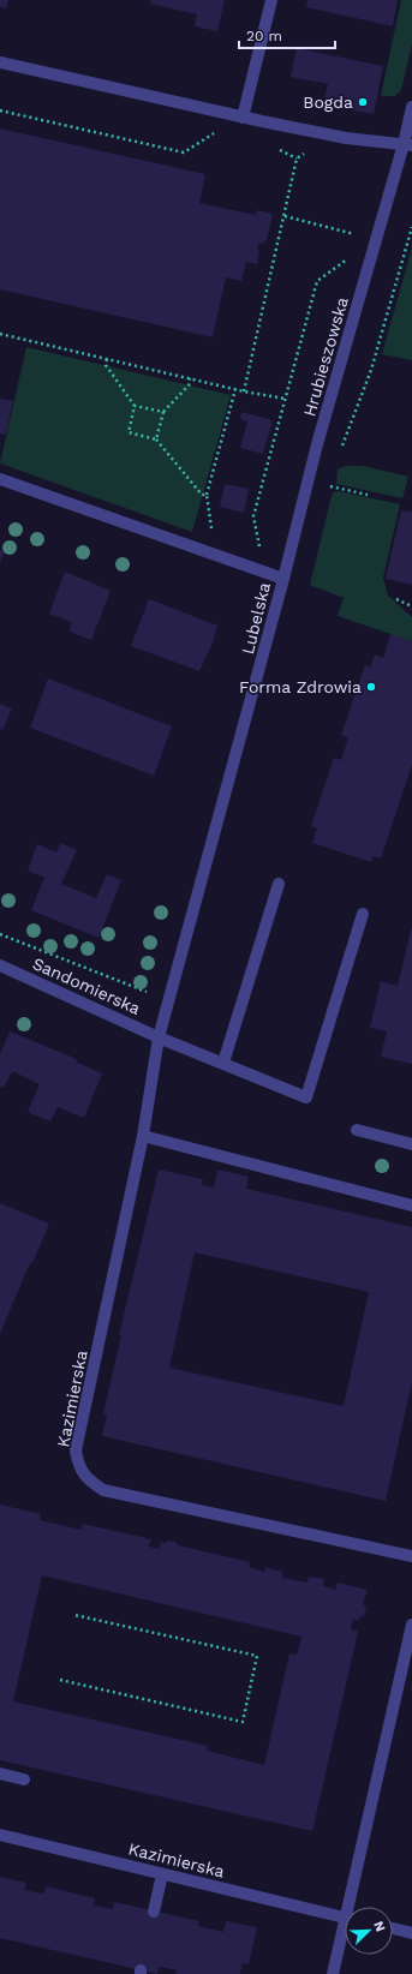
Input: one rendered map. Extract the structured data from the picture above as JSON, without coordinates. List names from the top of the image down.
{
  "streets": {
    "street": [
      "Hrubieszowska",
      "Lubelska",
      "Sandomierska",
      "Kazimierska"
    ]
  },
  "crossings": [
    ["Hrubieszowska", "Lubelska"],
    ["Lubelska", "Sandomierska"],
    ["Lubelska", "Kazimierska"],
    ["Sandomierska", "Kazimierska"]
  ],
  "places": ["Bogda", "Forma Zdrowia"],
  "scale_bar": "20 m",
  "north": "top right"
}
